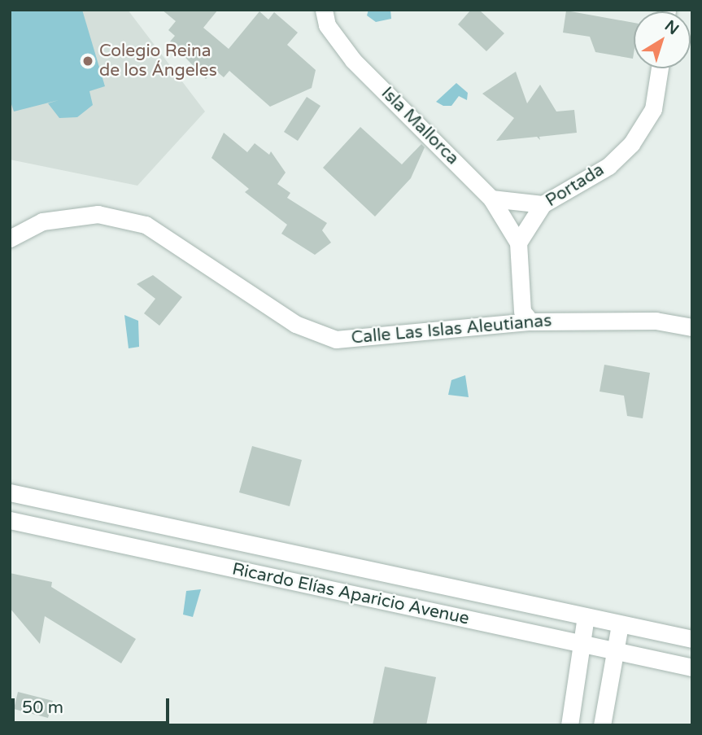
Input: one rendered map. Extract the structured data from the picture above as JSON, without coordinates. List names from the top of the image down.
{
  "streets": {
    "street": [
      "Isla Mallorca",
      "Portada",
      "Calle Las Islas Aleutianas",
      "Ricardo Elías Aparicio Avenue"
    ]
  },
  "crossings": [
    ["Isla Mallorca", "Portada"]
  ],
  "places": ["Colegio Reina de los Ángeles"],
  "scale_bar": "50 m",
  "north": "top right"
}
